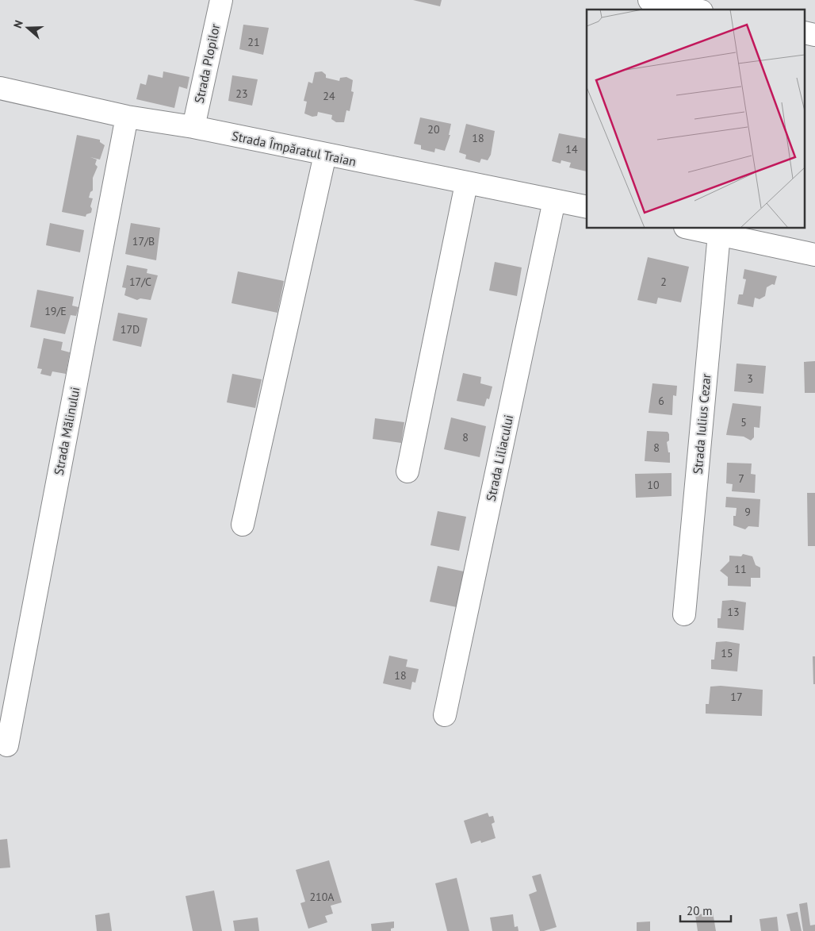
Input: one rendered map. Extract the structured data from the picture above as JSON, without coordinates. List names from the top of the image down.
{
  "streets": {
    "street": [
      "Strada Plopilor",
      "Strada Împăratul Traian",
      "Strada Iulius Cezar",
      "Strada Mălinului",
      "Strada Liliacului"
    ]
  },
  "crossings": [
    ["Strada Plopilor", "Strada Împăratul Traian"],
    ["Strada Împăratul Traian", "Strada Mălinului"],
    ["Strada Împăratul Traian", "Strada Liliacului"]
  ],
  "house_numbers": [
    "21",
    "23",
    "24",
    "20",
    "18",
    "14",
    "17/B",
    "17/C",
    "2",
    "19/E",
    "17D",
    "3",
    "6",
    "5",
    "8",
    "8",
    "7",
    "10",
    "9",
    "11",
    "13",
    "15",
    "18",
    "17",
    "210A"
  ],
  "scale_bar": "20 m",
  "north": "left"
}
